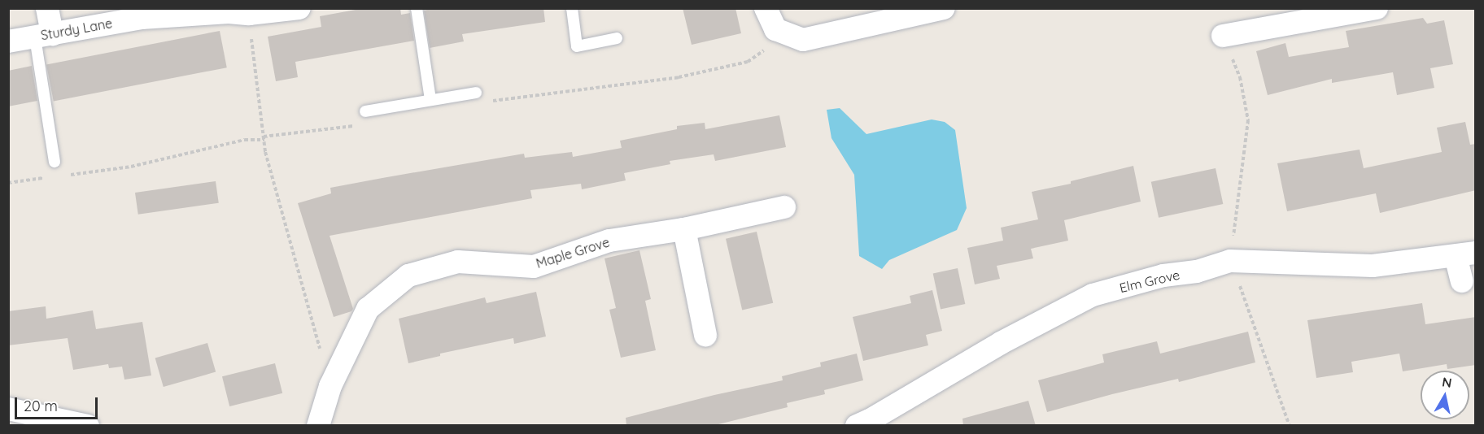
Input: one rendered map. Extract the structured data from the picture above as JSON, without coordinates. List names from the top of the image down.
{
  "streets": {
    "street": ["Sturdy Lane", "Maple Grove", "Elm Grove"]
  },
  "scale_bar": "20 m",
  "north": "top"
}
